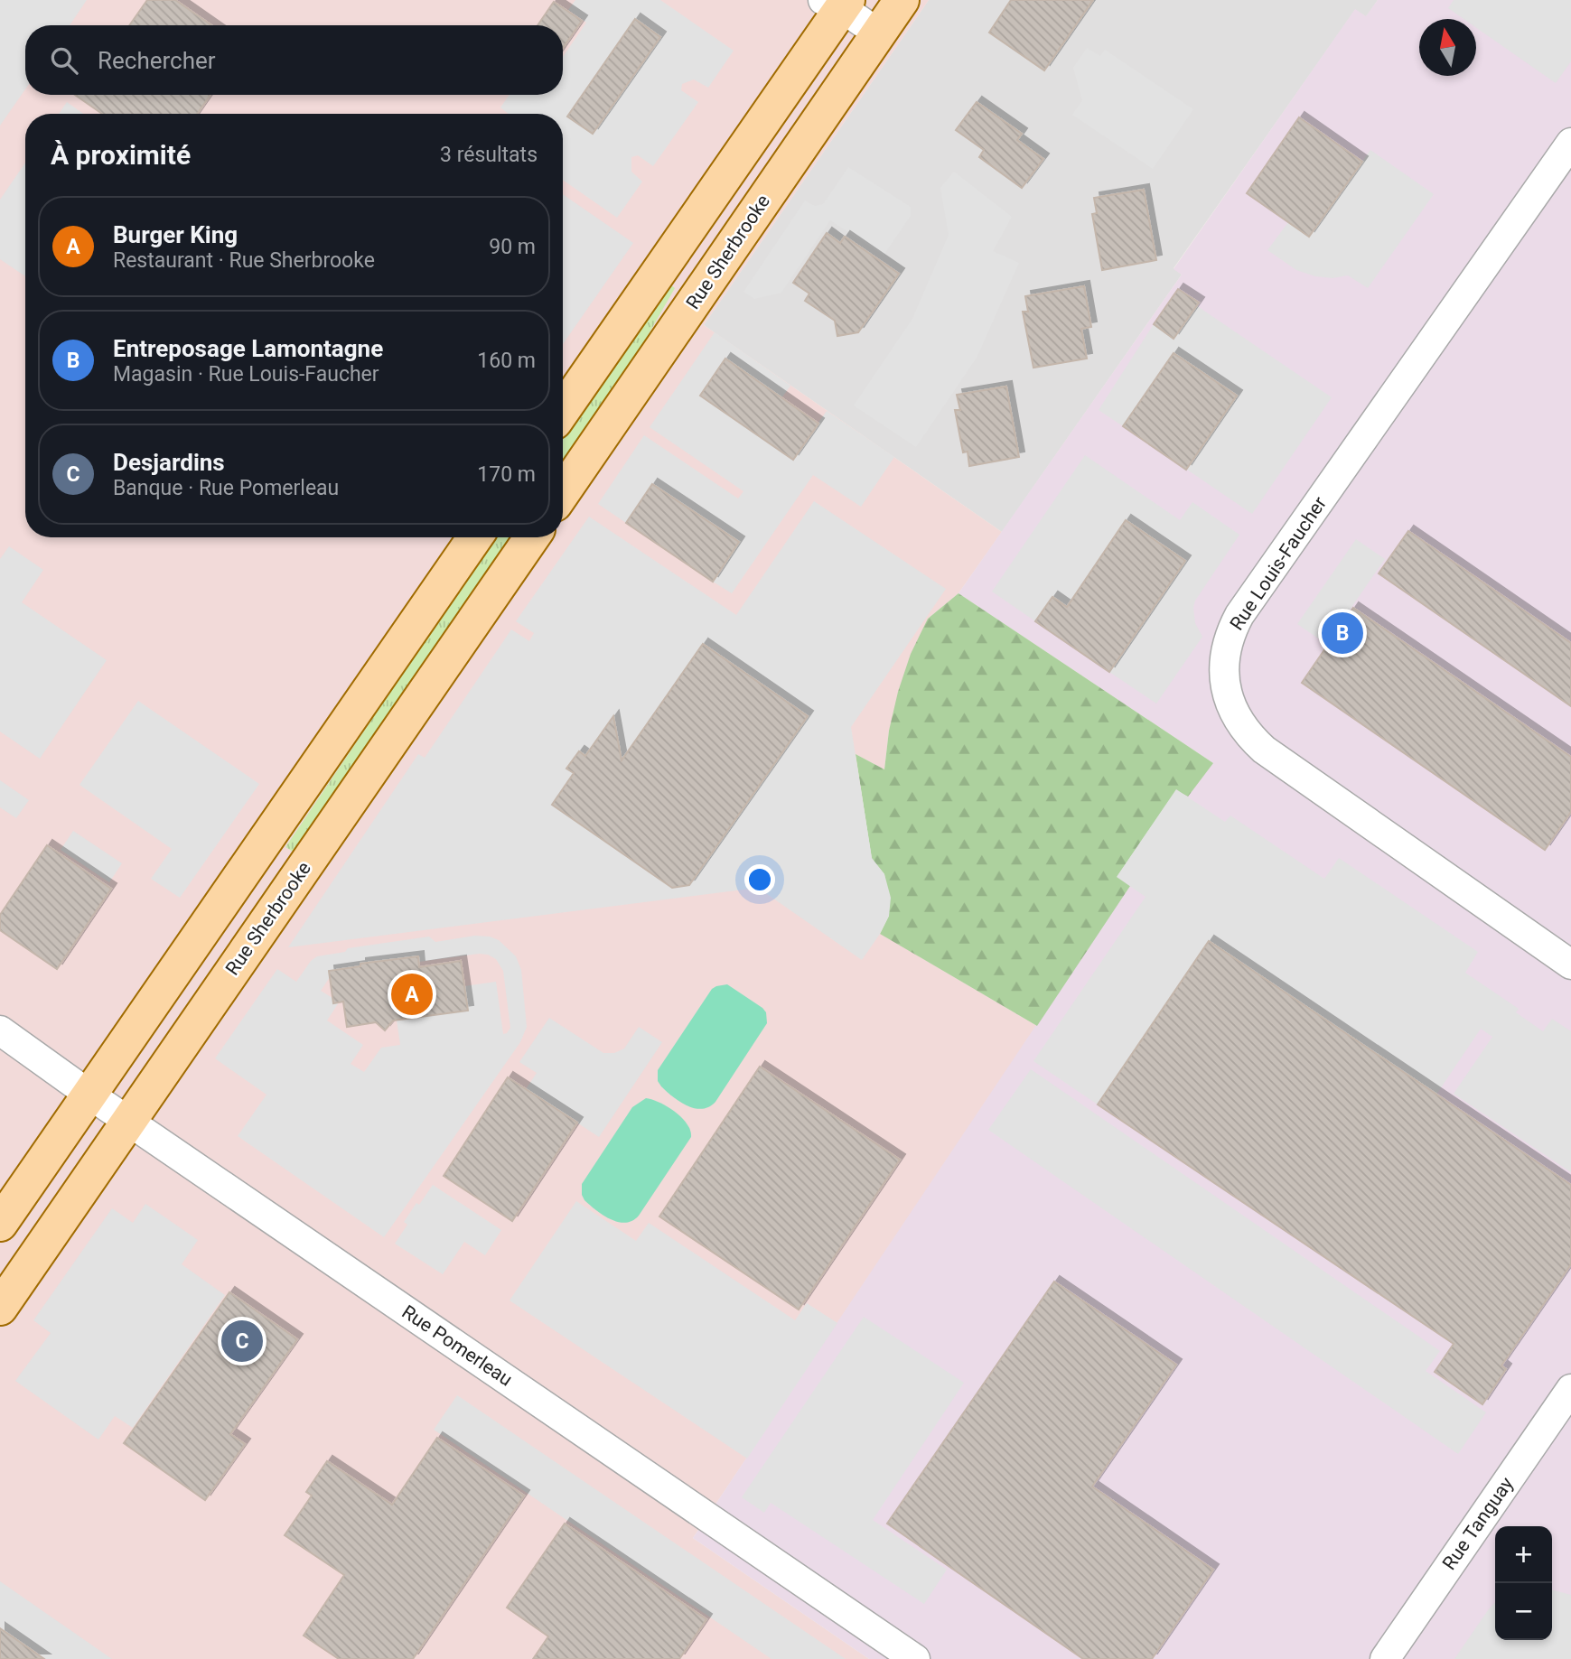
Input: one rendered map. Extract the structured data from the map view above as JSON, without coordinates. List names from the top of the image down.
{
  "streets": {
    "main road": ["Rue Sherbrooke"],
    "street": ["Rue Louis-Faucher", "Rue Pomerleau", "Rue Tanguay"]
  },
  "crossings": [
    ["Rue Sherbrooke", "Rue Pomerleau"]
  ],
  "north": "top",
  "page": {
    "search": "Rechercher",
    "heading": ["À proximité", "3 résultats"],
    "list": [
      {
        "mark": "A",
        "name": "Burger King",
        "note": "Restaurant · Rue Sherbrooke",
        "value": "90 m"
      },
      {
        "mark": "B",
        "name": "Entreposage Lamontagne",
        "note": "Magasin · Rue Louis-Faucher",
        "value": "160 m"
      },
      {
        "mark": "C",
        "name": "Desjardins",
        "note": "Banque · Rue Pomerleau",
        "value": "170 m"
      }
    ],
    "pins": ["B", "A", "C"],
    "map_buttons": ["+", "−"]
  }
}
